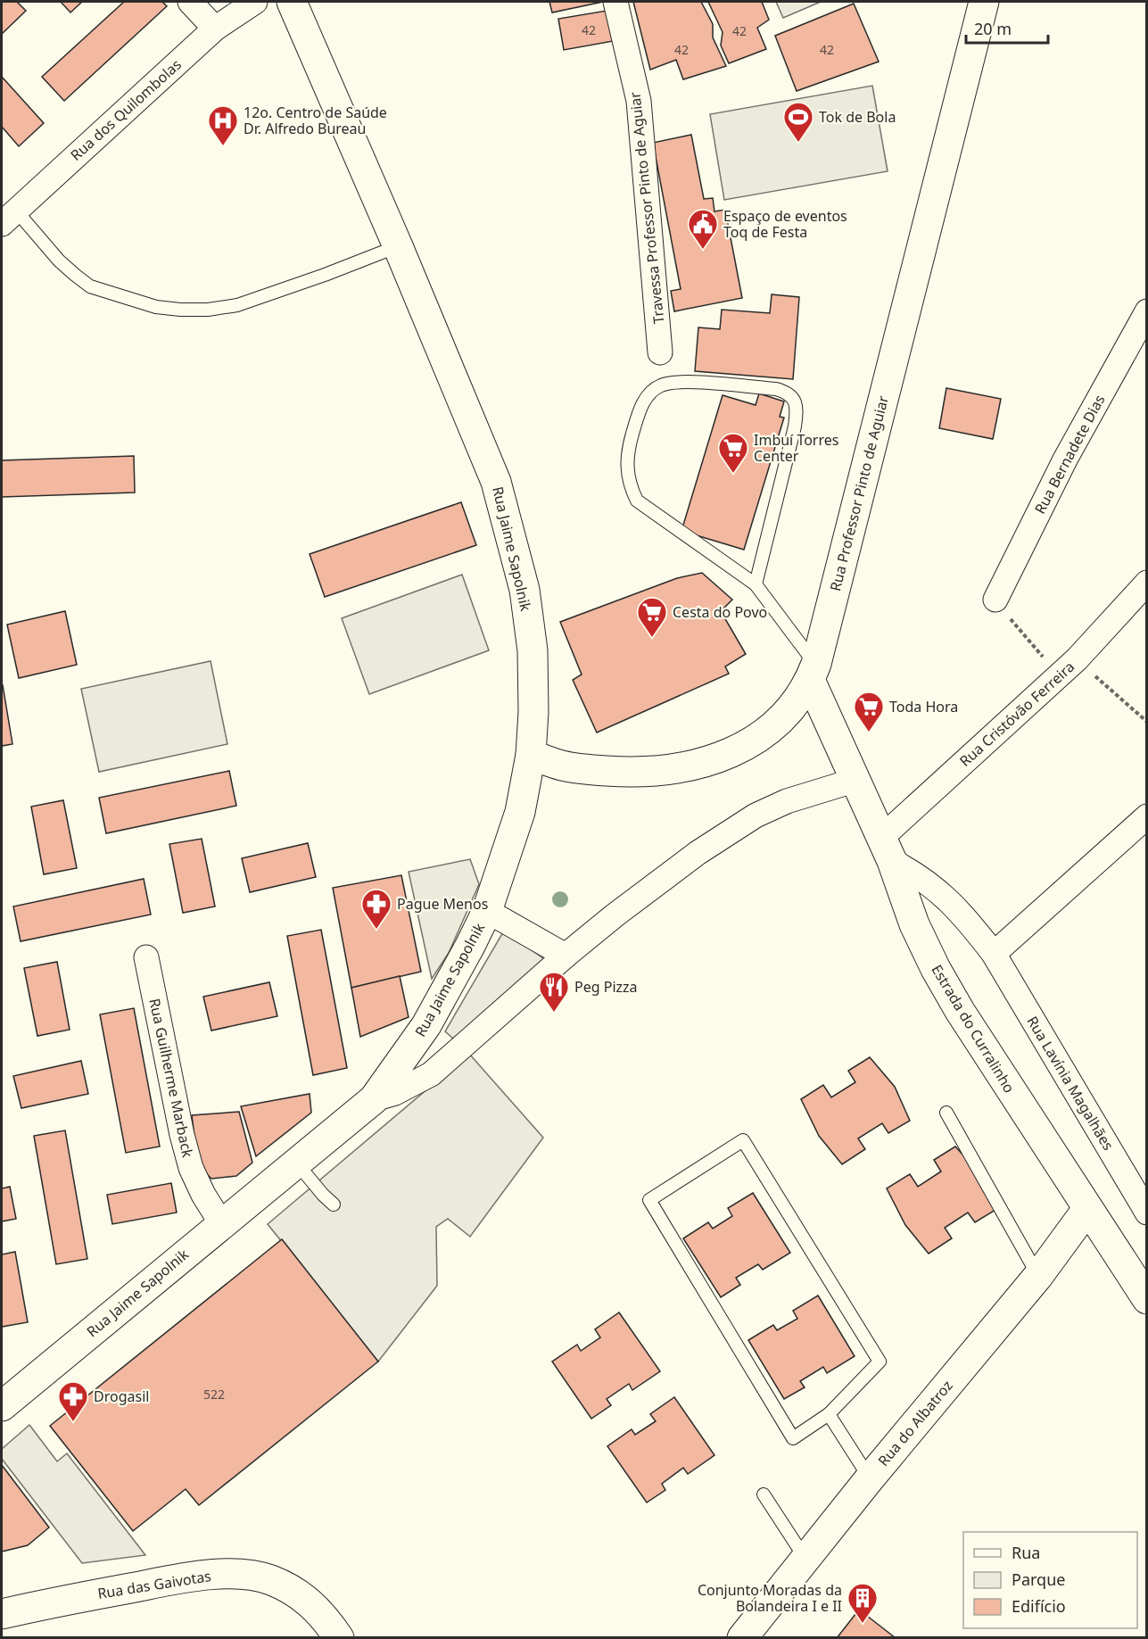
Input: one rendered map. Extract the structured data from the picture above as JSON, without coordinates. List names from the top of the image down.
{
  "streets": {
    "street": [
      "Rua dos Quilombolas",
      "Travessa Professor Pinto de Aguiar",
      "Rua Bernadete Dias",
      "Rua Professor Pinto de Aguiar",
      "Rua Jaime Sapolnik",
      "Rua Cristóvão Ferreira",
      "Estrada do Curralinho",
      "Rua Guilherme Marback",
      "Rua Lavínia Magalhães",
      "Rua do Albatroz",
      "Rua das Gaivotas"
    ]
  },
  "crossings": [
    ["Rua Professor Pinto de Aguiar", "Rua Jaime Sapolnik"],
    ["Rua Professor Pinto de Aguiar", "Estrada do Curralinho"],
    ["Rua Jaime Sapolnik", "Estrada do Curralinho"],
    ["Rua Jaime Sapolnik", "Rua Guilherme Marback"],
    ["Rua Cristóvão Ferreira", "Estrada do Curralinho"],
    ["Rua Cristóvão Ferreira", "Rua Lavínia Magalhães"],
    ["Estrada do Curralinho", "Rua Lavínia Magalhães"],
    ["Estrada do Curralinho", "Rua do Albatroz"]
  ],
  "places": {
    "sports": ["Tok de Bola"],
    "hospital": ["12o. Centro de Saúde Dr. Alfredo Bureau"],
    "public building": ["Espaço de eventos Toq de Festa"],
    "supermarket": ["Imbuí Torres Center", "Cesta do Povo", "Toda Hora"],
    "pharmacy": ["Pague Menos", "Drogasil"],
    "restaurant": ["Peg Pizza"],
    "building": ["Conjunto Moradas da Bolandeira I e II"]
  },
  "house_numbers": [
    "42",
    "42",
    "42",
    "42",
    "522"
  ],
  "legend": ["Rua", "Parque", "Edifício"],
  "scale_bar": "20 m"
}
